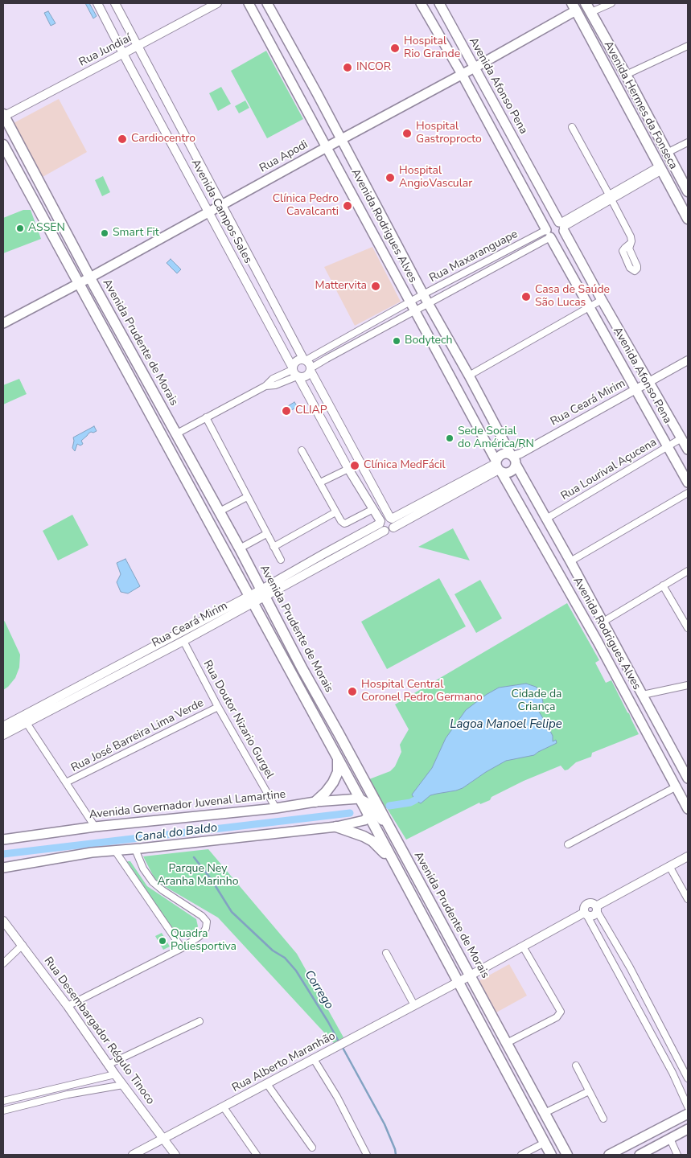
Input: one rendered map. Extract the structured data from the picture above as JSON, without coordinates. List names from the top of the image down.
{
  "streets": {
    "main road": [
      "Avenida Afonso Pena",
      "Avenida Hermes da Fonseca",
      "Rua Apodi",
      "Avenida Rodrigues Alves",
      "Avenida Prudente de Morais",
      "Avenida Governador Juvenal Lamartine"
    ],
    "street": [
      "Rua Jundiaí",
      "Avenida Campos Sales",
      "Rua Maxaranguape",
      "Rua Ceará Mirim",
      "Rua Lourival Açucena",
      "Rua Doutor Nizario Gurgel",
      "Rua José Barreira Lima Verde",
      "Rua Desembargador Régulo Tinoco",
      "Rua Alberto Maranhão"
    ]
  },
  "crossings": [
    ["Rua Jundiaí", "Avenida Campos Sales"],
    ["Rua Jundiaí", "Avenida Prudente de Morais"],
    ["Avenida Afonso Pena", "Rua Apodi"],
    ["Avenida Afonso Pena", "Rua Maxaranguape"],
    ["Avenida Afonso Pena", "Rua Ceará Mirim"],
    ["Avenida Afonso Pena", "Rua Lourival Açucena"],
    ["Avenida Hermes da Fonseca", "Rua Apodi"],
    ["Rua Apodi", "Avenida Campos Sales"],
    ["Rua Apodi", "Avenida Rodrigues Alves"],
    ["Rua Apodi", "Avenida Prudente de Morais"],
    ["Avenida Campos Sales", "Rua Maxaranguape"],
    ["Avenida Campos Sales", "Rua Ceará Mirim"],
    ["Avenida Rodrigues Alves", "Rua Maxaranguape"],
    ["Avenida Rodrigues Alves", "Rua Ceará Mirim"],
    ["Avenida Rodrigues Alves", "Rua Lourival Açucena"],
    ["Avenida Prudente de Morais", "Rua Ceará Mirim"],
    ["Avenida Prudente de Morais", "Rua Alberto Maranhão"],
    ["Rua Ceará Mirim", "Rua Doutor Nizario Gurgel"],
    ["Rua Doutor Nizario Gurgel", "Rua José Barreira Lima Verde"],
    ["Rua Doutor Nizario Gurgel", "Avenida Governador Juvenal Lamartine"],
    ["Rua Desembargador Régulo Tinoco", "Rua Alberto Maranhão"]
  ],
  "water": ["Lagoa Manoel Felipe", "Canal do Baldo", "Corrego"],
  "parks": ["Cidade da Criança", "Parque Ney Aranha Marinho"],
  "places": [
    "Hospital Rio Grande",
    "INCOR",
    "Hospital Gastroprocto",
    "Cardiocentro",
    "Hospital AngioVascular",
    "Clínica Pedro Cavalcanti",
    "ASSEN",
    "Smart Fit",
    "Mattervita",
    "Casa de Saúde São Lucas",
    "Bodytech",
    "CLIAP",
    "Sede Social do América/RN",
    "Clínica MedFácil",
    "Hospital Central Coronel Pedro Germano",
    "Quadra Poliesportiva"
  ]
}
